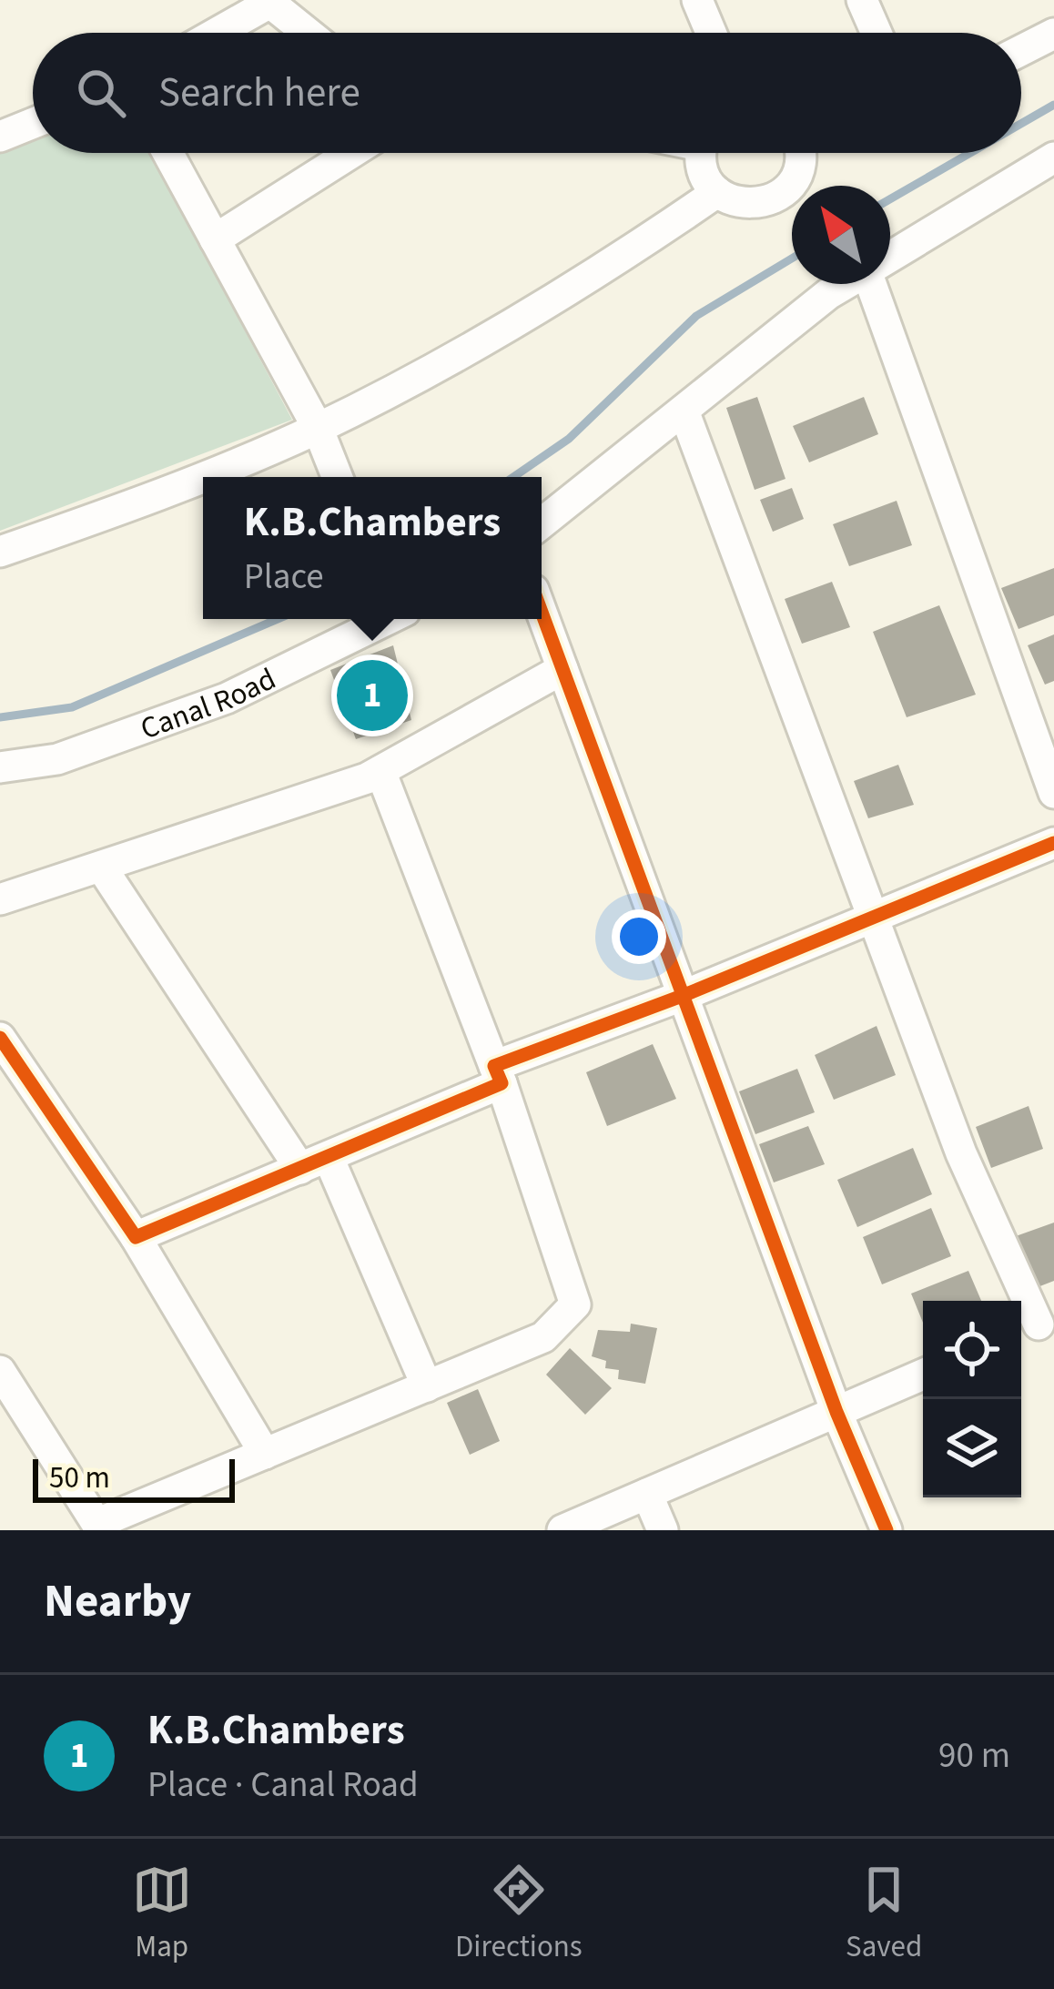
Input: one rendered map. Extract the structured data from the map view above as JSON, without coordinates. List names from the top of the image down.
{
  "streets": {
    "street": ["Canal Road"]
  },
  "scale_bar": "50 m",
  "north": "top left",
  "page": {
    "search": "Search here",
    "popup": ["K.B.Chambers", "Place"],
    "pins": "1",
    "scale": "50 m",
    "heading": "Nearby",
    "list": [
      {
        "mark": "1",
        "name": "K.B.Chambers",
        "note": "Place · Canal Road",
        "value": "90 m"
      }
    ],
    "nav": ["Map", "Directions", "Saved"]
  }
}
